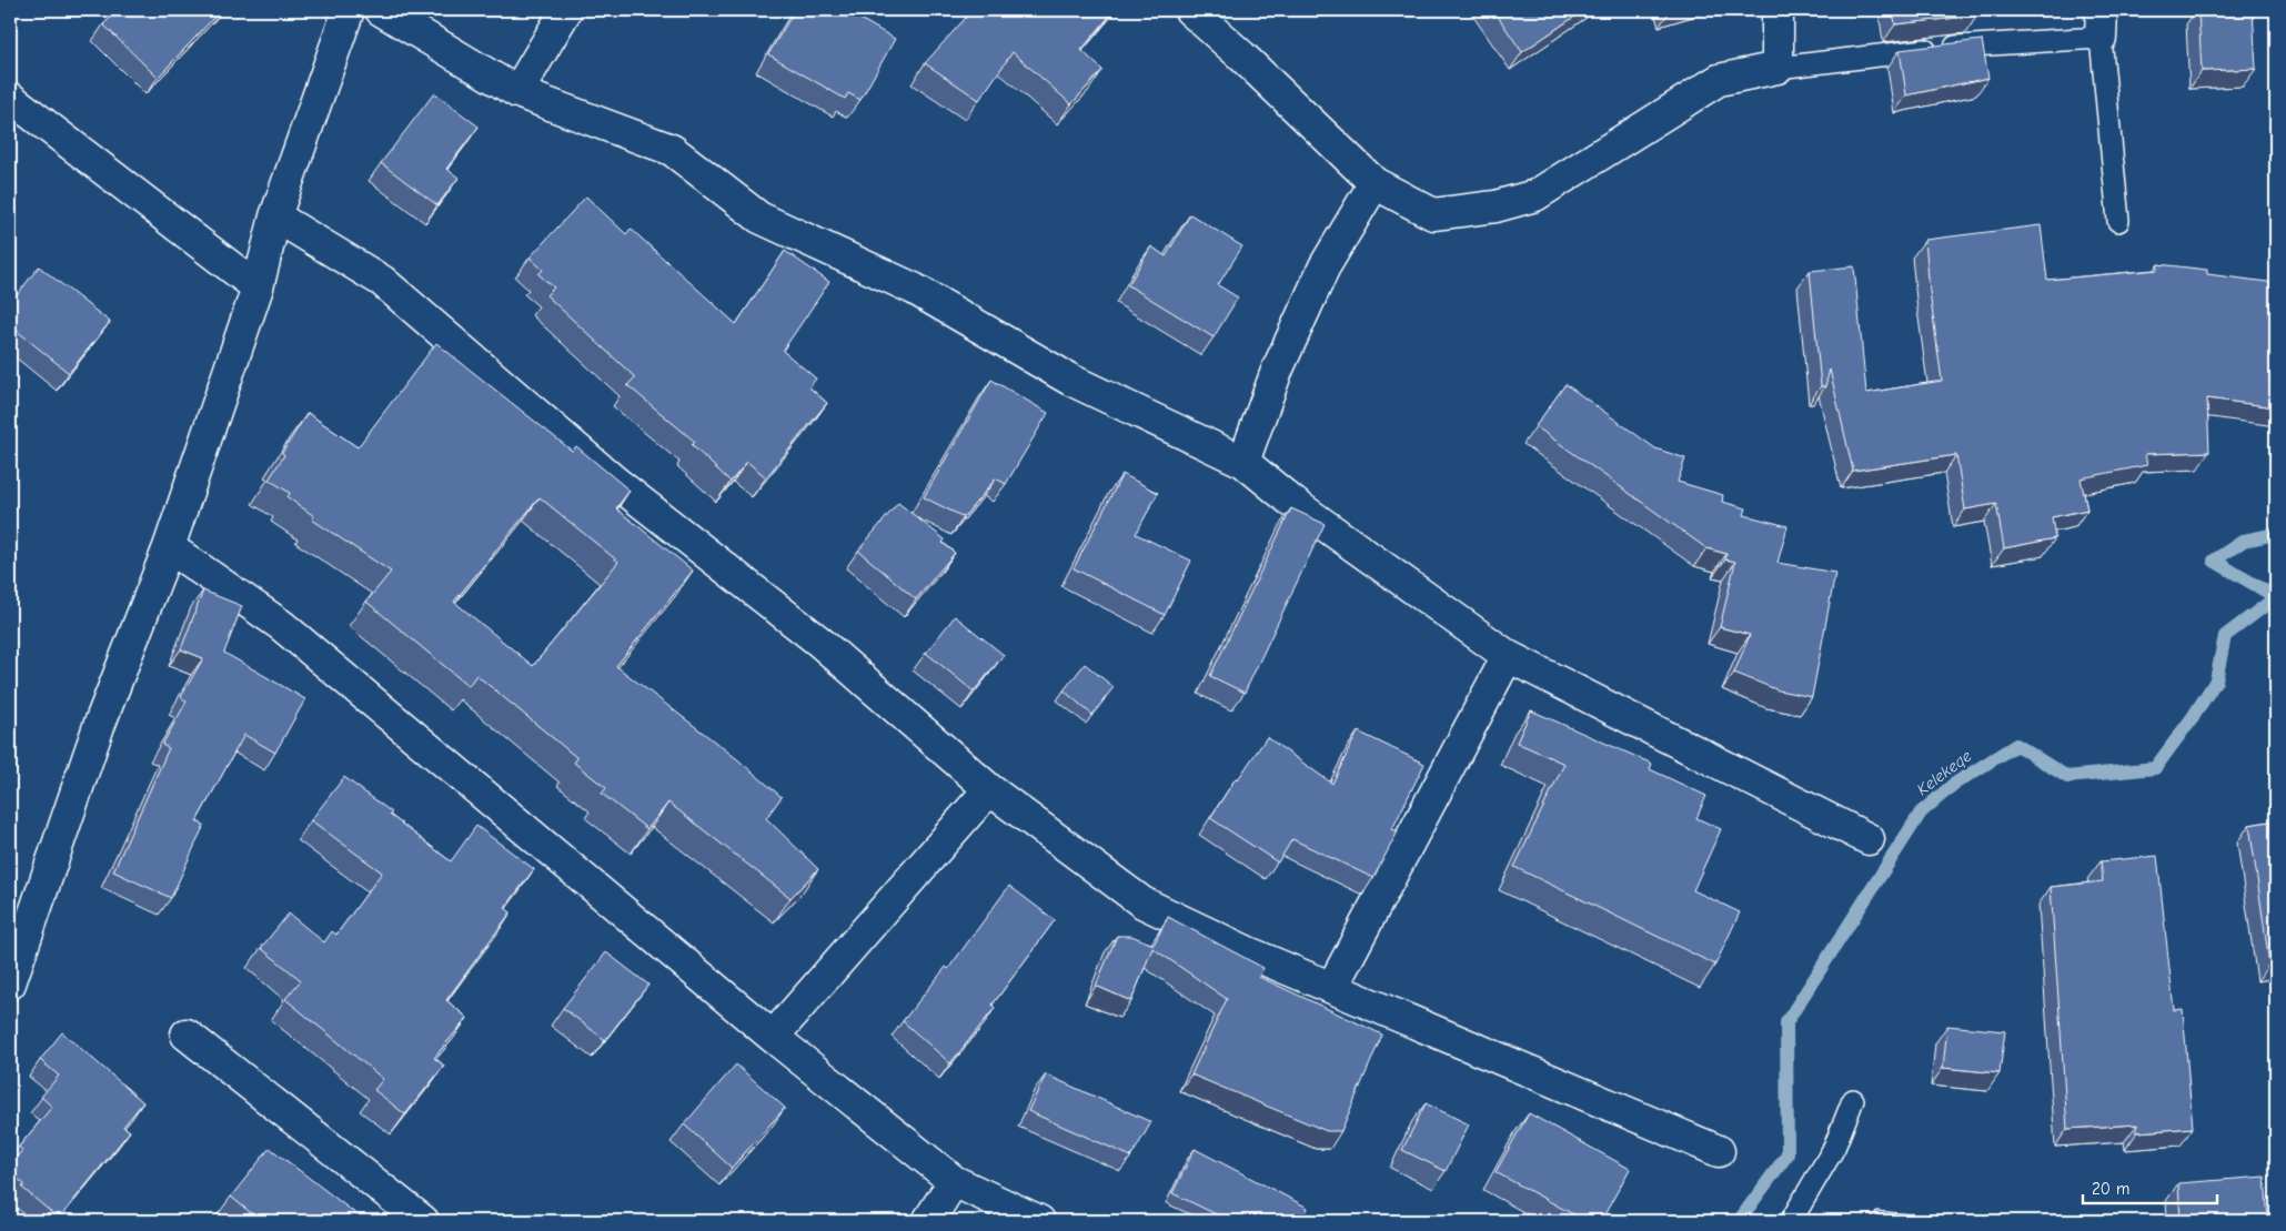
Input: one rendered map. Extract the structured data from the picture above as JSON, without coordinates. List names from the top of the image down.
{
  "water": ["Kelekeqe"],
  "scale_bar": "20 m"
}
